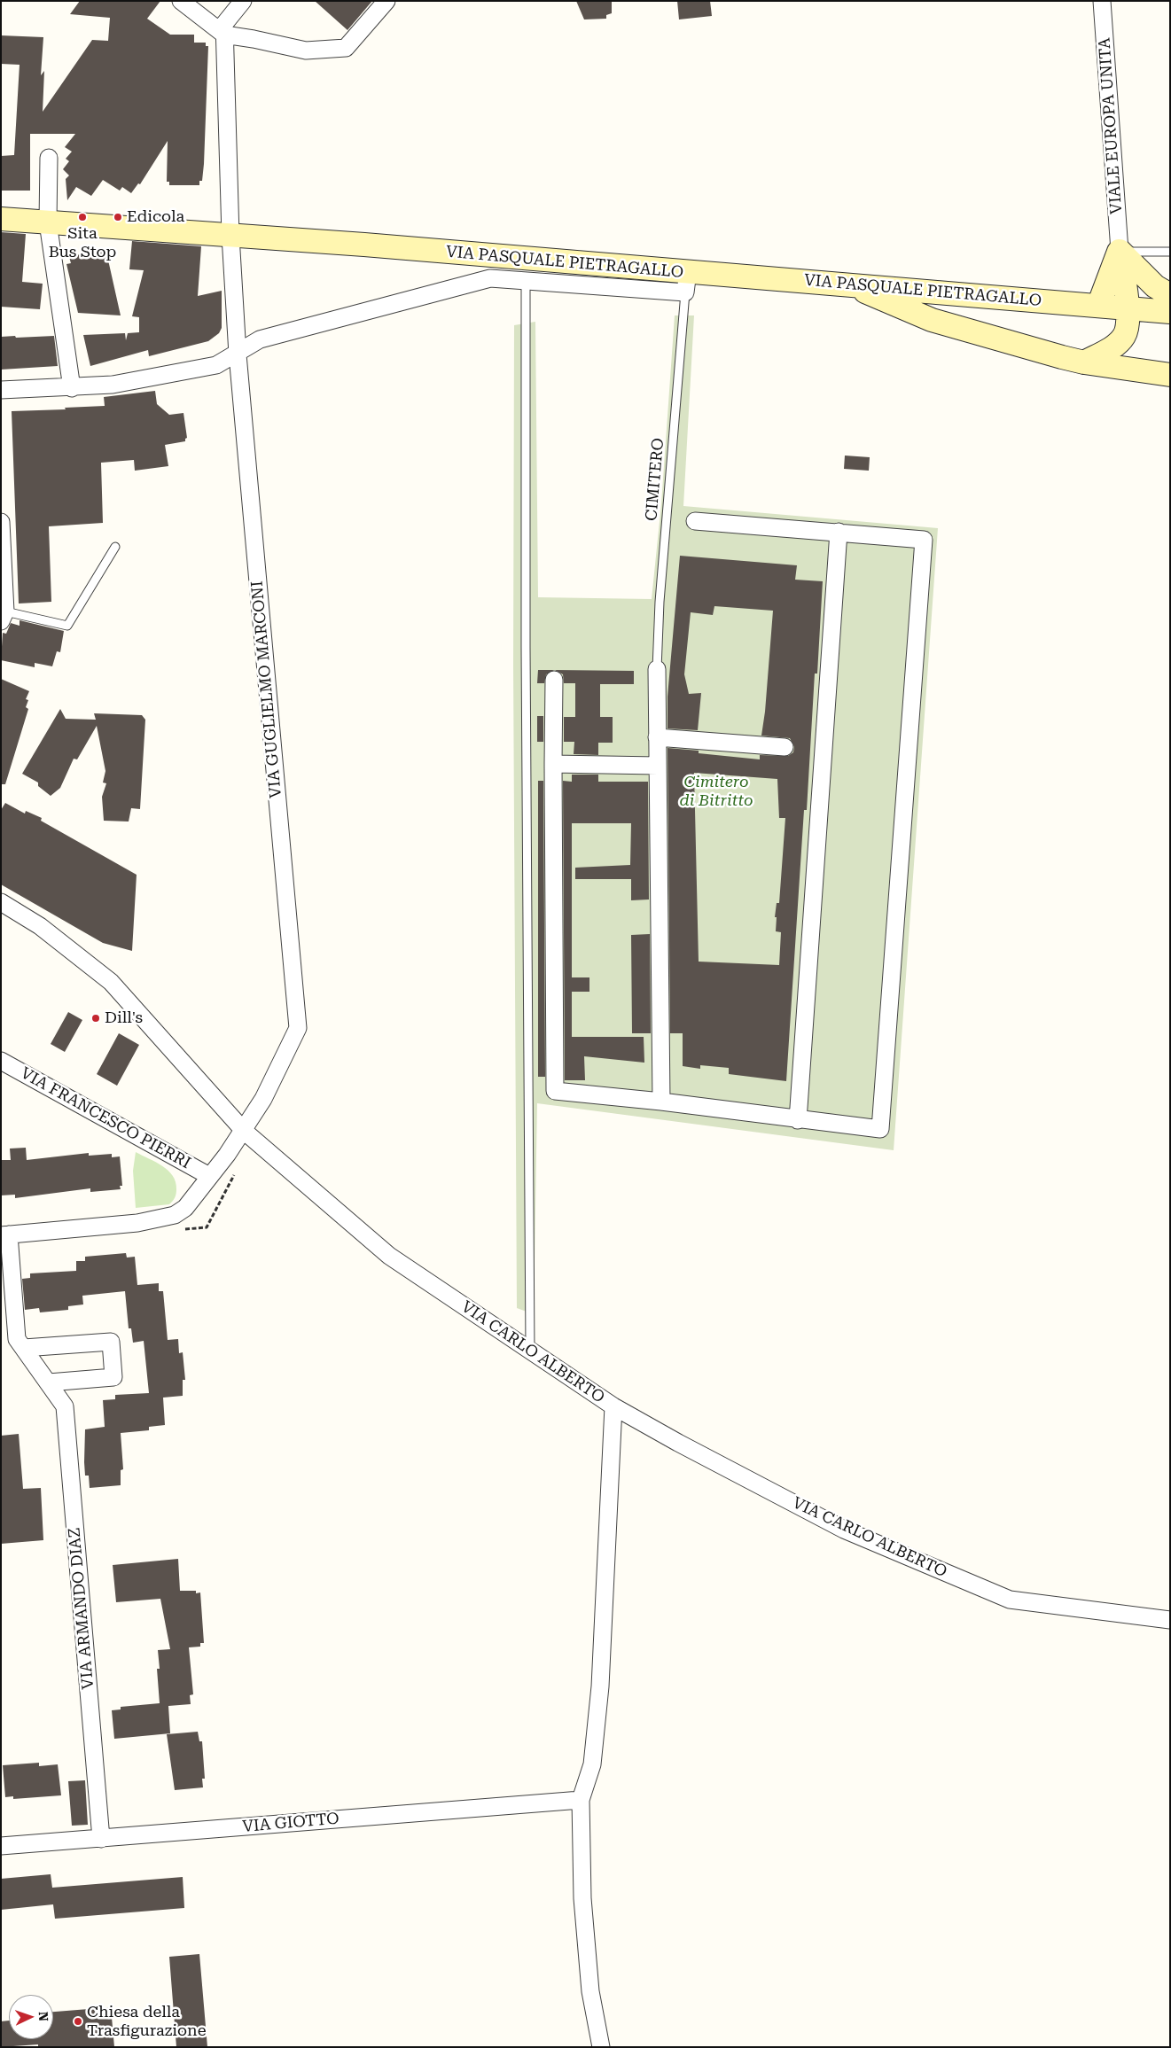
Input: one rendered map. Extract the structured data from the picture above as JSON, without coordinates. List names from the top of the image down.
{
  "streets": {
    "main road": ["VIA PASQUALE PIETRAGALLO"],
    "street": [
      "VIALE EUROPA UNITA",
      "VIA GUGLIELMO MARCONI",
      "VIA FRANCESCO PIERRI",
      "VIA CARLO ALBERTO",
      "VIA ARMANDO DIAZ",
      "VIA GIOTTO"
    ],
    "lane": ["CIMITERO"]
  },
  "crossings": [
    ["VIA PASQUALE PIETRAGALLO", "CIMITERO"],
    ["VIA PASQUALE PIETRAGALLO", "VIA GUGLIELMO MARCONI"],
    ["VIA GUGLIELMO MARCONI", "VIA FRANCESCO PIERRI"],
    ["VIA GUGLIELMO MARCONI", "VIA CARLO ALBERTO"],
    ["VIA GUGLIELMO MARCONI", "VIA ARMANDO DIAZ"],
    ["VIA ARMANDO DIAZ", "VIA GIOTTO"]
  ],
  "parks": ["Cimitero di Bitritto"],
  "places": [
    "Sita Bus Stop",
    "Edicola",
    "Dill's",
    "Chiesa della Trasfigurazione"
  ],
  "north": "right"
}
